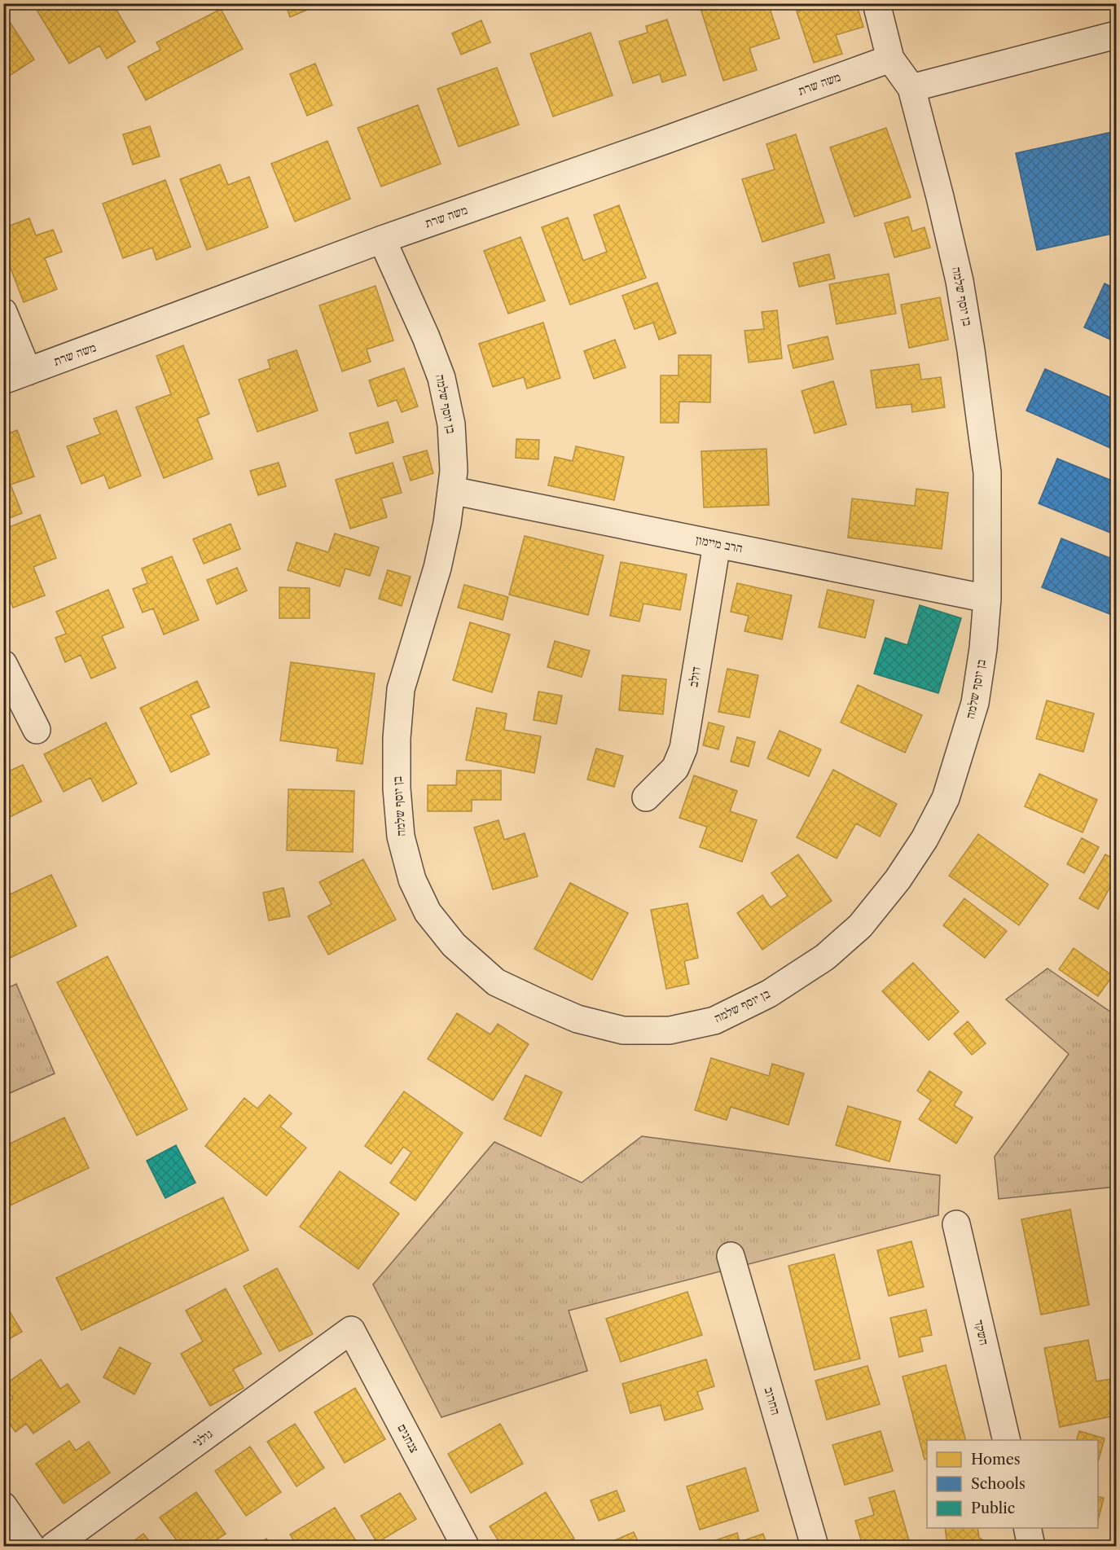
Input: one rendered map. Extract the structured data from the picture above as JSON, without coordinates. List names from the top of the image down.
{
  "streets": {
    "street": [
      "משה שרת",
      "בן יוסף שלמה",
      "הרב מיימון",
      "דולב",
      "השקד",
      "החרוב",
      "גולני",
      "צנחנים"
    ]
  },
  "crossings": [
    ["משה שרת", "בן יוסף שלמה"],
    ["בן יוסף שלמה", "הרב מיימון"],
    ["הרב מיימון", "דולב"],
    ["גולני", "צנחנים"]
  ],
  "legend": ["Homes", "Schools", "Public"]
}
